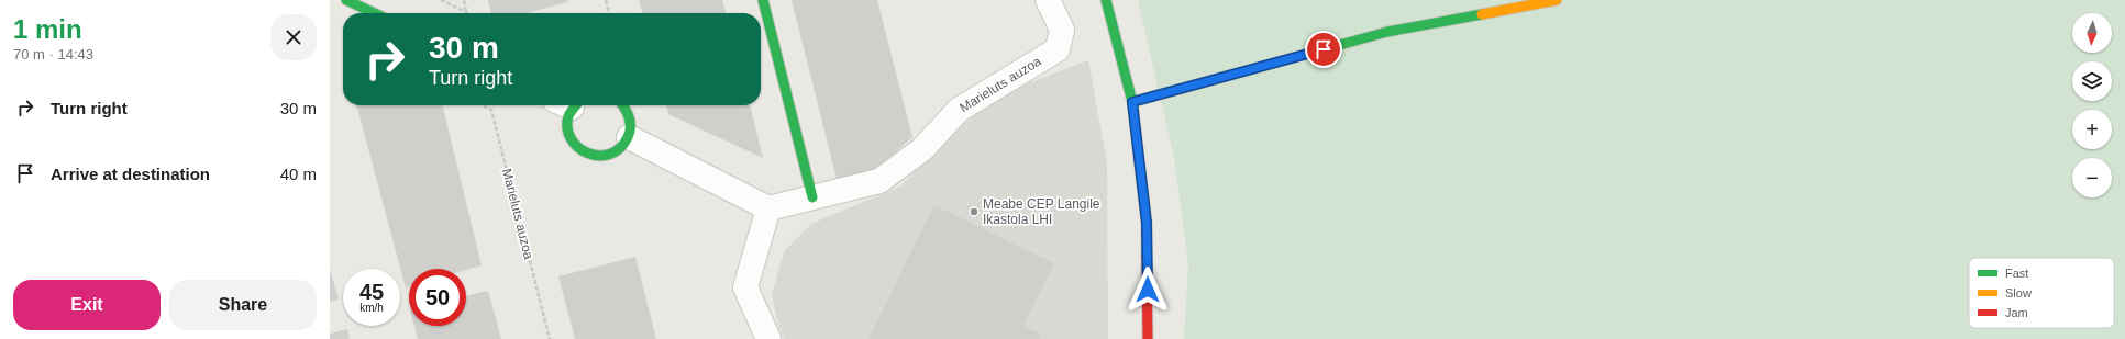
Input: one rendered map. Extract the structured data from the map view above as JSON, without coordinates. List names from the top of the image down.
{
  "streets": {
    "street": ["Marieluts auzoa"]
  },
  "places": ["Meabe CEP Langile Ikastola LHI"],
  "legend": ["Fast", "Slow", "Jam"],
  "north": "bottom",
  "page": {
    "heading": ["1 min", "70 m · 14:43"],
    "map_buttons": ["+", "−"],
    "turn": ["30 m", "Turn right"],
    "list": [
      {
        "name": "Turn right",
        "value": "30 m"
      },
      {
        "name": "Arrive at destination",
        "value": "40 m"
      }
    ],
    "speed": "45 km/h",
    "limit": "50",
    "buttons": ["Exit", "Share"]
  }
}
